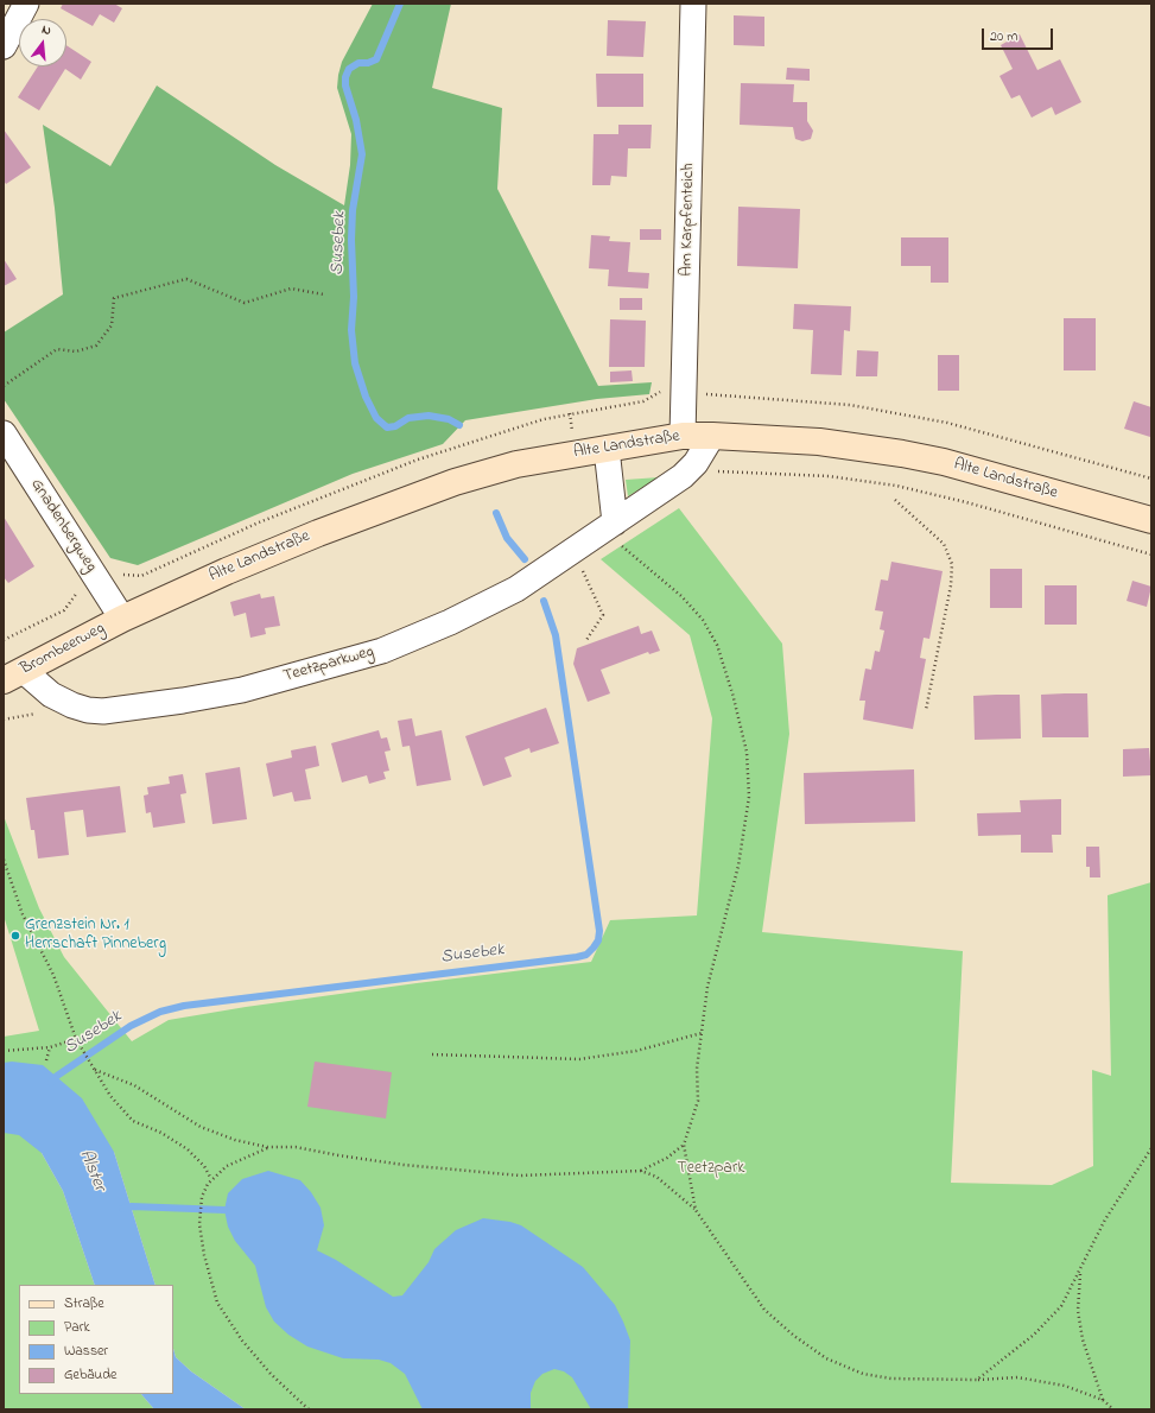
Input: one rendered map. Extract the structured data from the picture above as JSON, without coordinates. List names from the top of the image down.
{
  "streets": {
    "main road": ["Alte Landstraße", "Brombeerweg"],
    "street": ["Am Karpfenteich", "Gnadenbergweg", "Teetzparkweg"]
  },
  "crossings": [
    ["Am Karpfenteich", "Alte Landstraße"],
    ["Alte Landstraße", "Gnadenbergweg"],
    ["Alte Landstraße", "Brombeerweg"],
    ["Alte Landstraße", "Teetzparkweg"],
    ["Gnadenbergweg", "Brombeerweg"],
    ["Brombeerweg", "Teetzparkweg"]
  ],
  "water": ["Susebek", "Alster"],
  "parks": ["Teetzpark"],
  "places": ["Grenzstein Nr. 1 Herrschaft Pinneberg"],
  "legend": [
    "Straße",
    "Park",
    "Wasser",
    "Gebäude"
  ],
  "scale_bar": "20 m",
  "north": "top"
}
